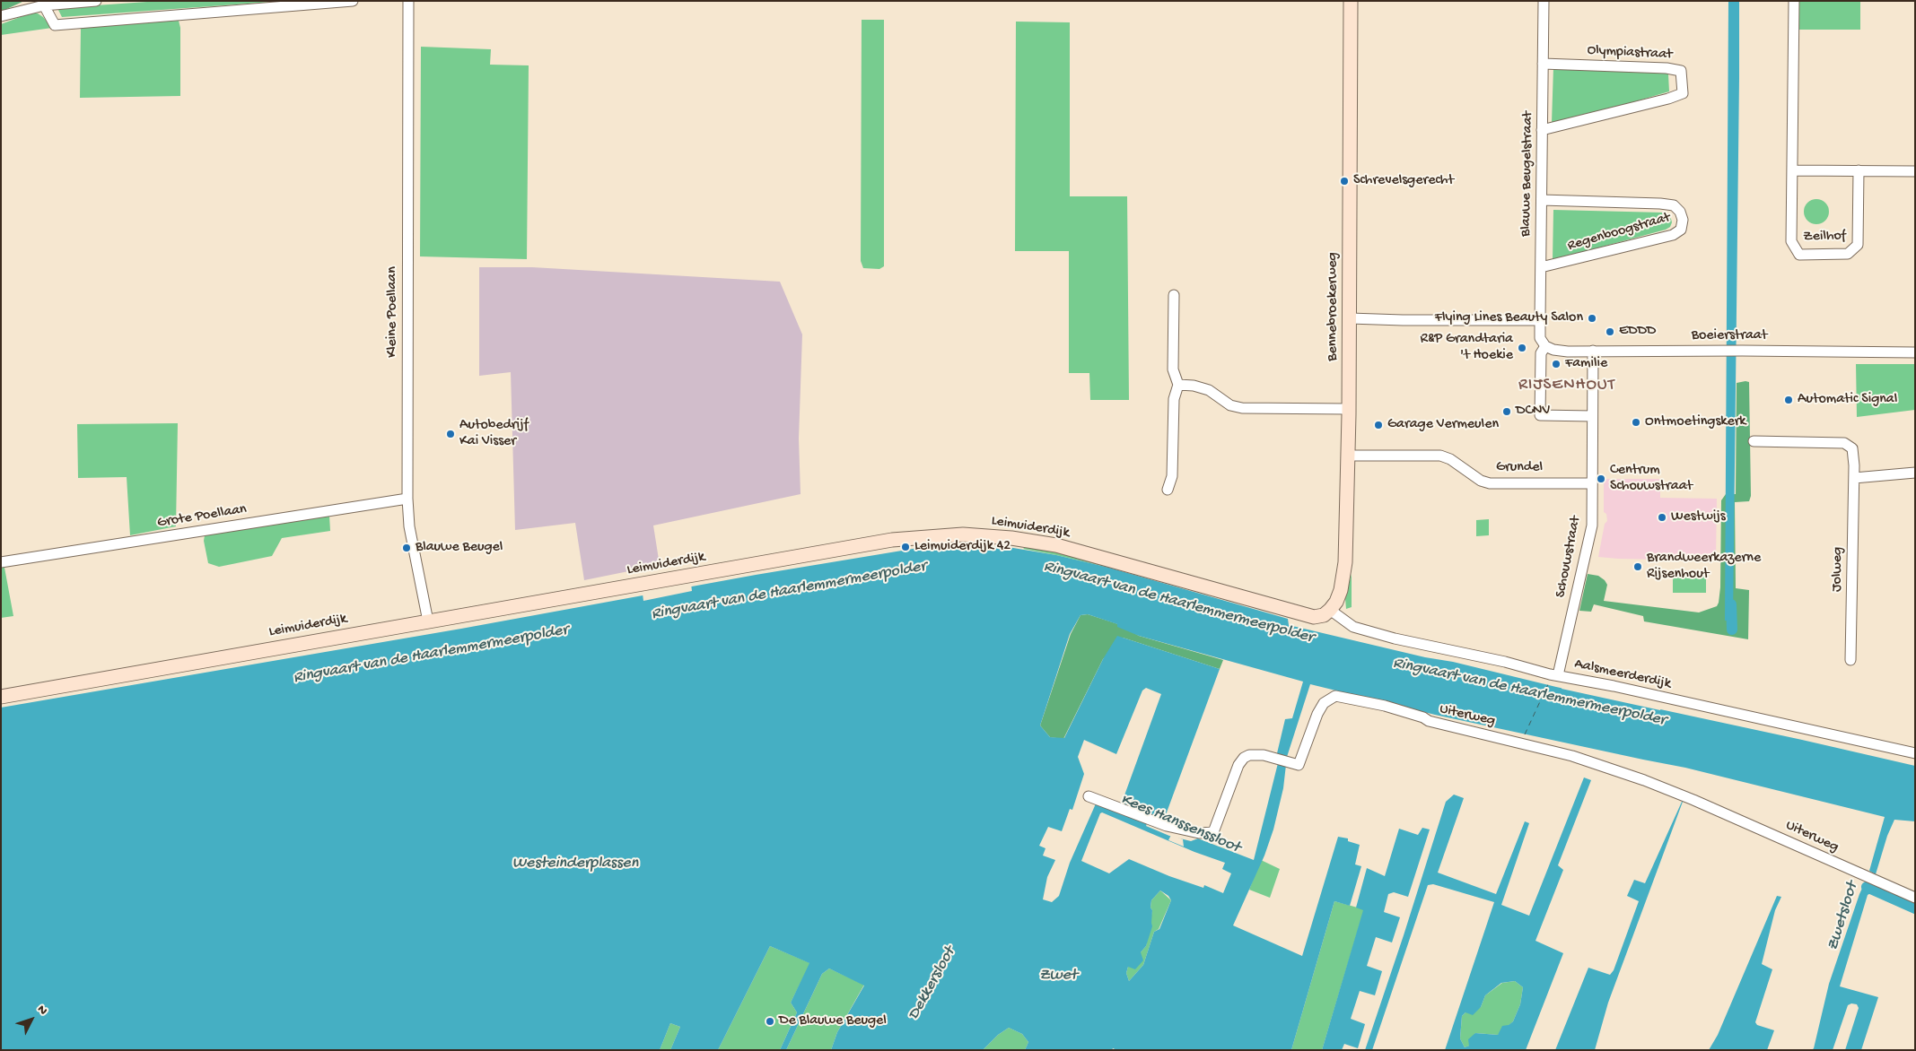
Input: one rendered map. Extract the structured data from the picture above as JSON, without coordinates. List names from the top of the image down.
{
  "streets": {
    "street": [
      "Olympiastraat",
      "Blauwe Beugelstraat",
      "Regenboogstraat",
      "Zeilhof",
      "Bennebroekerweg",
      "Kleine Poellaan",
      "Boeierstraat",
      "Grundel",
      "Grote Poellaan",
      "Leimuiderdijk",
      "Schouwstraat",
      "Jolweg",
      "Aalsmeerderdijk",
      "Uiterweg"
    ]
  },
  "crossings": [
    ["Olympiastraat", "Blauwe Beugelstraat"],
    ["Blauwe Beugelstraat", "Regenboogstraat"],
    ["Blauwe Beugelstraat", "Boeierstraat"],
    ["Bennebroekerweg", "Grundel"],
    ["Bennebroekerweg", "Leimuiderdijk"],
    ["Bennebroekerweg", "Aalsmeerderdijk"],
    ["Kleine Poellaan", "Grote Poellaan"],
    ["Kleine Poellaan", "Leimuiderdijk"],
    ["Boeierstraat", "Schouwstraat"],
    ["Grundel", "Schouwstraat"],
    ["Leimuiderdijk", "Aalsmeerderdijk"],
    ["Schouwstraat", "Aalsmeerderdijk"]
  ],
  "districts": ["RIJSENHOUT"],
  "water": [
    "Ringvaart van de Haarlemmermeerpolder",
    "Kees Hanssenssloot",
    "Westeinderplassen",
    "Zwetsloot",
    "Zwet",
    "Dekkersloot"
  ],
  "places": [
    "Schrevelsgerecht",
    "Flying Lines Beauty Salon",
    "EDDD",
    "R&P Grandtaria 't Hoekie",
    "Familie",
    "Automatic Signal",
    "DCNV",
    "Ontmoetingskerk",
    "Garage Vermeulen",
    "Autobedrijf Kai Visser",
    "Centrum Schouwstraat",
    "Westwijs",
    "Leimuiderdijk 42",
    "Blauwe Beugel",
    "Brandweerkazerne Rijsenhout",
    "De Blauwe Beugel"
  ],
  "north": "top right"
}
